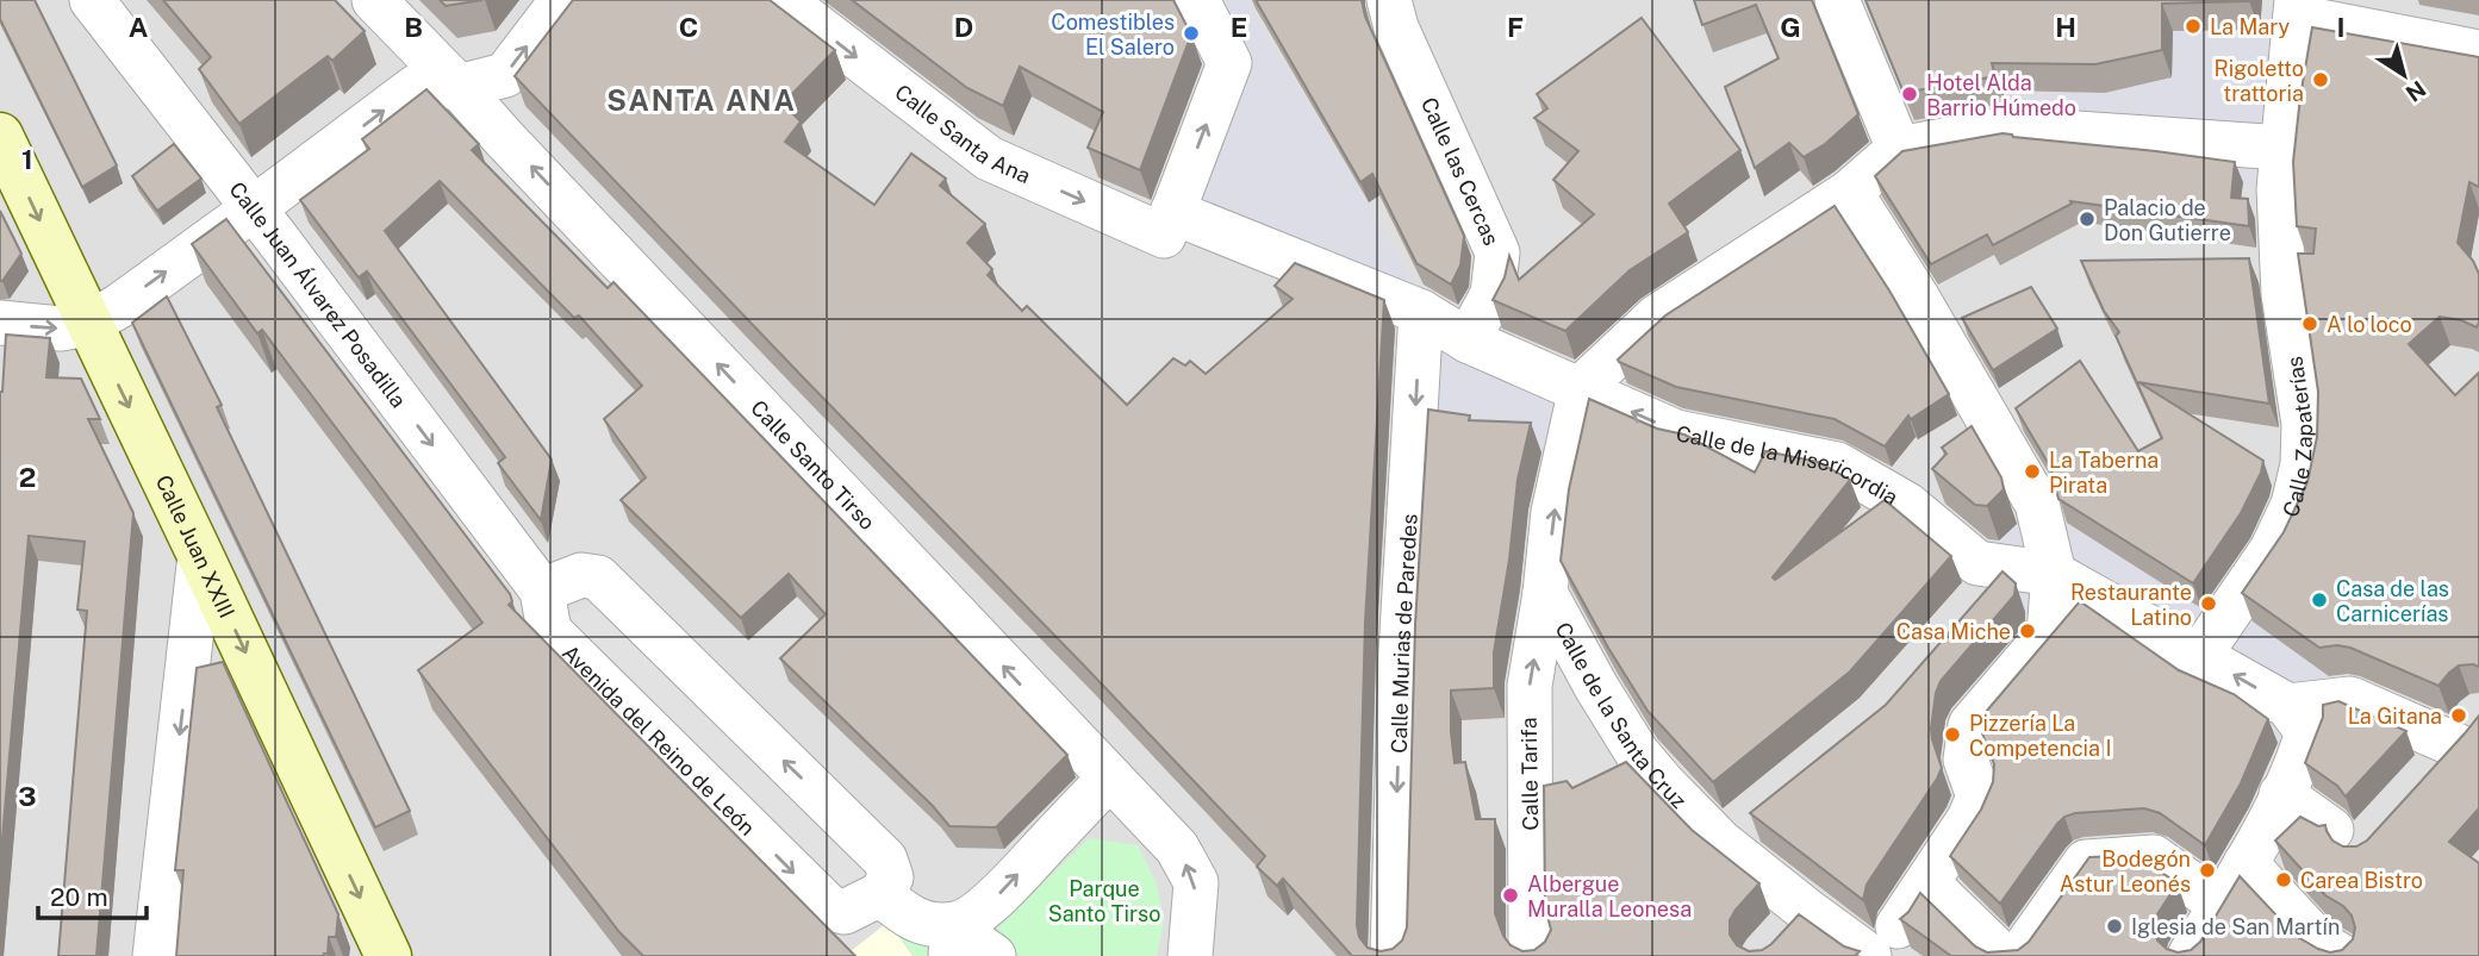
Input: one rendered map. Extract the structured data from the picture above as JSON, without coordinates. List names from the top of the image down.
{
  "streets": {
    "street": [
      "Calle Santa Ana",
      "Calle las Cercas",
      "Calle Juan Álvarez Posadilla",
      "Calle Zapaterías",
      "Calle Santo Tirso",
      "Calle de la Misericordia",
      "Calle Juan XXIII",
      "Calle Murias de Paredes",
      "Calle de la Santa Cruz",
      "Avenida del Reino de León",
      "Calle Tarifa"
    ]
  },
  "crossings": [
    ["Calle Santa Ana", "Calle de la Misericordia"],
    ["Calle Santa Ana", "Calle Murias de Paredes"],
    ["Calle las Cercas", "Calle de la Misericordia"],
    ["Calle Juan Álvarez Posadilla", "Avenida del Reino de León"],
    ["Calle de la Misericordia", "Calle Murias de Paredes"],
    ["Calle de la Santa Cruz", "Calle Tarifa"]
  ],
  "one_way": [
    "Calle Santa Ana",
    "Calle Juan Álvarez Posadilla",
    "Calle Santo Tirso",
    "Calle de la Misericordia",
    "Calle Juan XXIII",
    "Calle Tarifa"
  ],
  "districts": ["SANTA ANA"],
  "parks": ["Parque Santo Tirso"],
  "places": [
    "La Mary",
    "Comestibles El Salero",
    "Rigoletto trattoria",
    "Hotel Alda Barrio Húmedo",
    "Palacio de Don Gutierre",
    "A lo loco",
    "La Taberna Pirata",
    "Casa de las Carnicerías",
    "Restaurante Latino",
    "Casa Miche",
    "La Gitana",
    "Pizzería La Competencia I",
    "Bodegón Astur Leonés",
    "Carea Bistro",
    "Albergue Muralla Leonesa",
    "Iglesia de San Martín"
  ],
  "scale_bar": "20 m",
  "north": "bottom right",
  "grid": {
    "columns": [
      "A",
      "B",
      "C",
      "D",
      "E",
      "F",
      "G",
      "H",
      "I"
    ],
    "rows": ["1", "2", "3"]
  }
}
